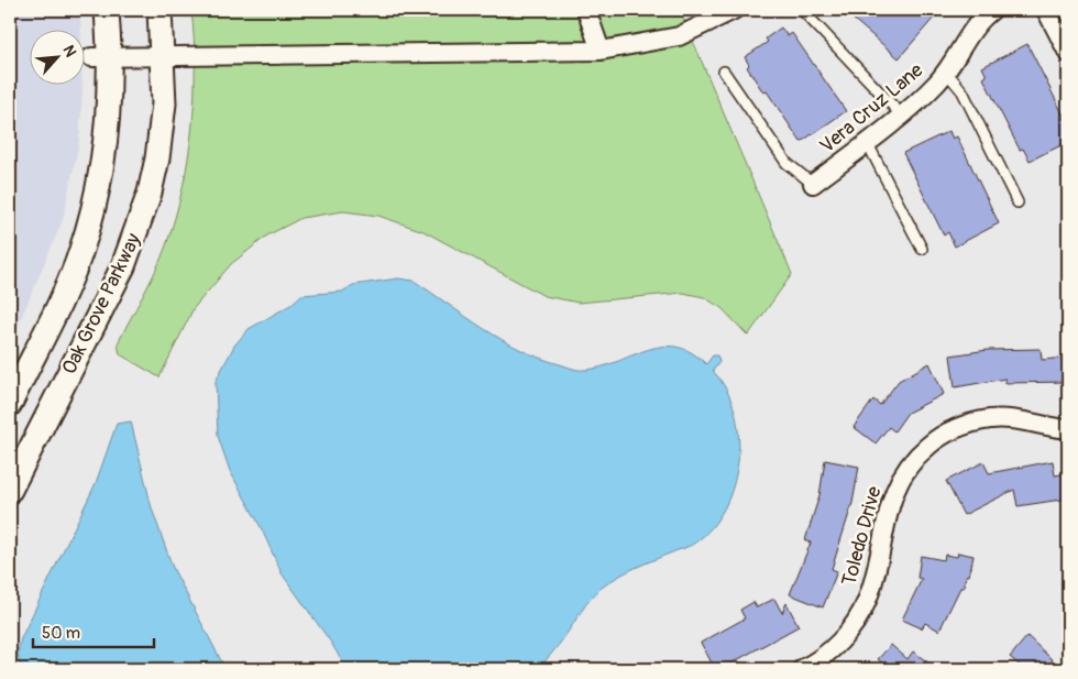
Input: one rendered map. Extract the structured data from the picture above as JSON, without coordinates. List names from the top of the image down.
{
  "streets": {
    "street": ["Vera Cruz Lane", "Oak Grove Parkway", "Toledo Drive"]
  },
  "scale_bar": "50 m",
  "north": "top right"
}
